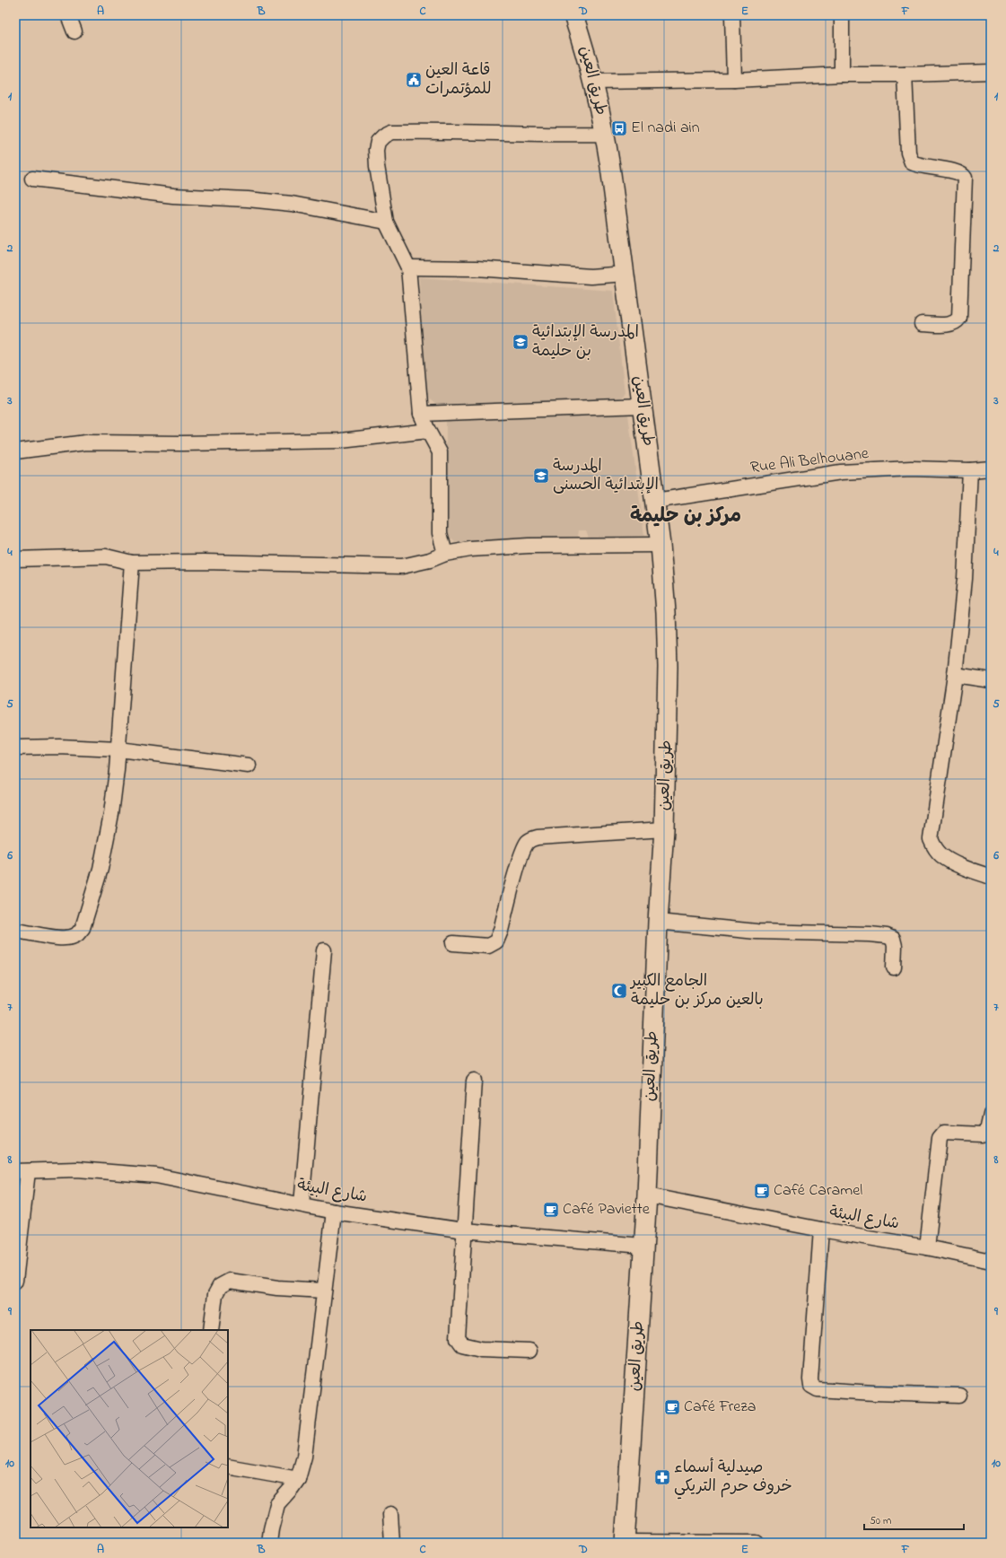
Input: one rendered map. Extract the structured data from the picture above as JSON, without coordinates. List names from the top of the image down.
{
  "streets": {
    "main road": ["طريق العين"],
    "street": ["Rue Ali Belhouane", "شارع البيئة"]
  },
  "crossings": [
    ["طريق العين", "Rue Ali Belhouane"],
    ["طريق العين", "شارع البيئة"]
  ],
  "districts": ["مركز بن حليمة"],
  "places": {
    "public building": ["قاعة العين للمؤتمرات"],
    "bus stop": ["El nadi ain"],
    "school or university": ["المدرسة الإبتدائية بن حليمة", "المدرسة الإبتدائية الحسنى"],
    "mosque": ["الجامع الكبير بالعين مركز بن حليمة"],
    "cafe": ["Café Caramel", "Café Paviette", "Café Freza"],
    "pharmacy": ["صيدلية أسماء خروف حرم التريكي"]
  },
  "scale_bar": "50 m",
  "grid": {
    "columns": [
      "A",
      "B",
      "C",
      "D",
      "E",
      "F"
    ],
    "rows": [
      "1",
      "2",
      "3",
      "4",
      "5",
      "6",
      "7",
      "8",
      "9",
      "10"
    ]
  }
}
